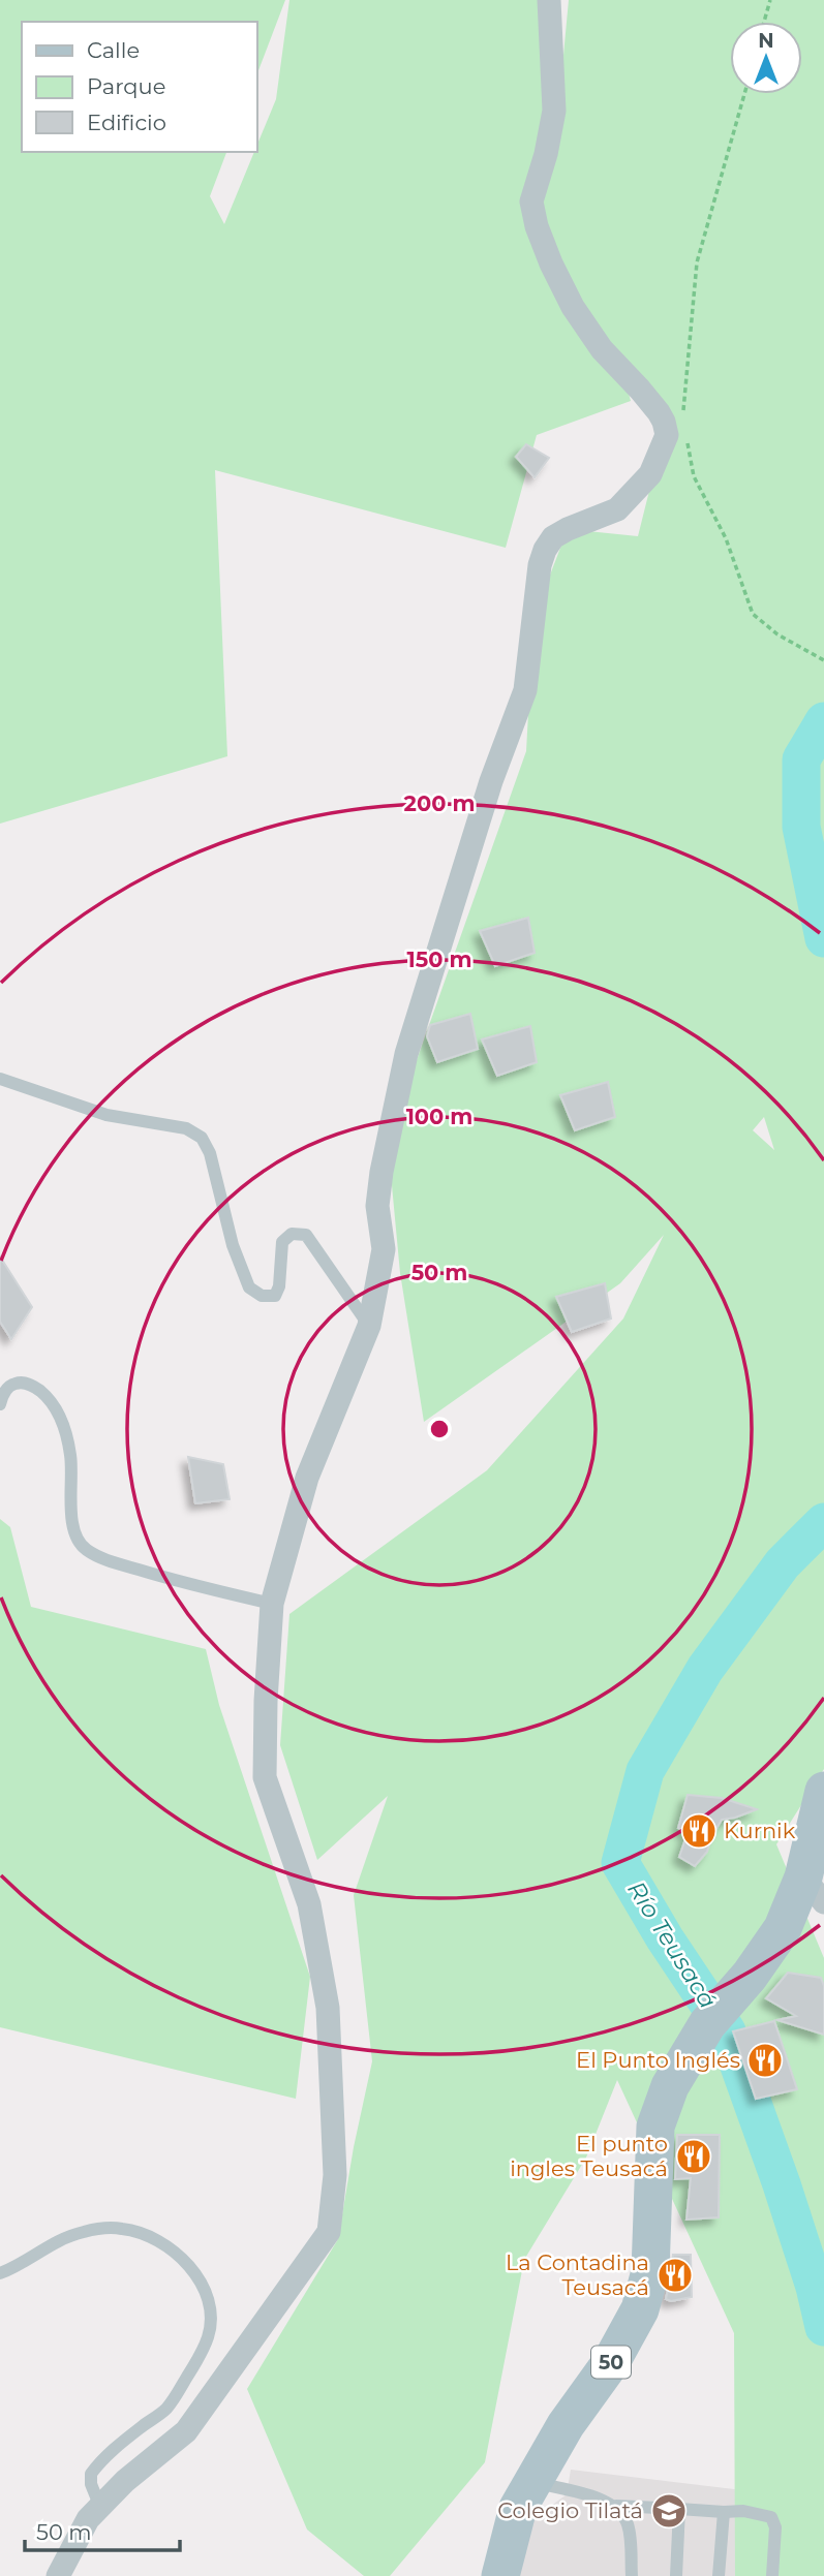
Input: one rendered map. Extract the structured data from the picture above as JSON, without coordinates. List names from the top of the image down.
{
  "streets": {
    "main road": ["50"]
  },
  "water": ["Río Teusacá"],
  "places": {
    "restaurant": [
      "Kurnik",
      "El Punto Inglés",
      "El punto ingles Teusacá",
      "La Contadina Teusacá"
    ],
    "school or university": ["Colegio Tilatá"]
  },
  "legend": ["Calle", "Parque", "Edificio"],
  "scale_bar": "50 m",
  "north": "top",
  "rings": [
    "200 m",
    "150 m",
    "100 m",
    "50 m"
  ]
}
